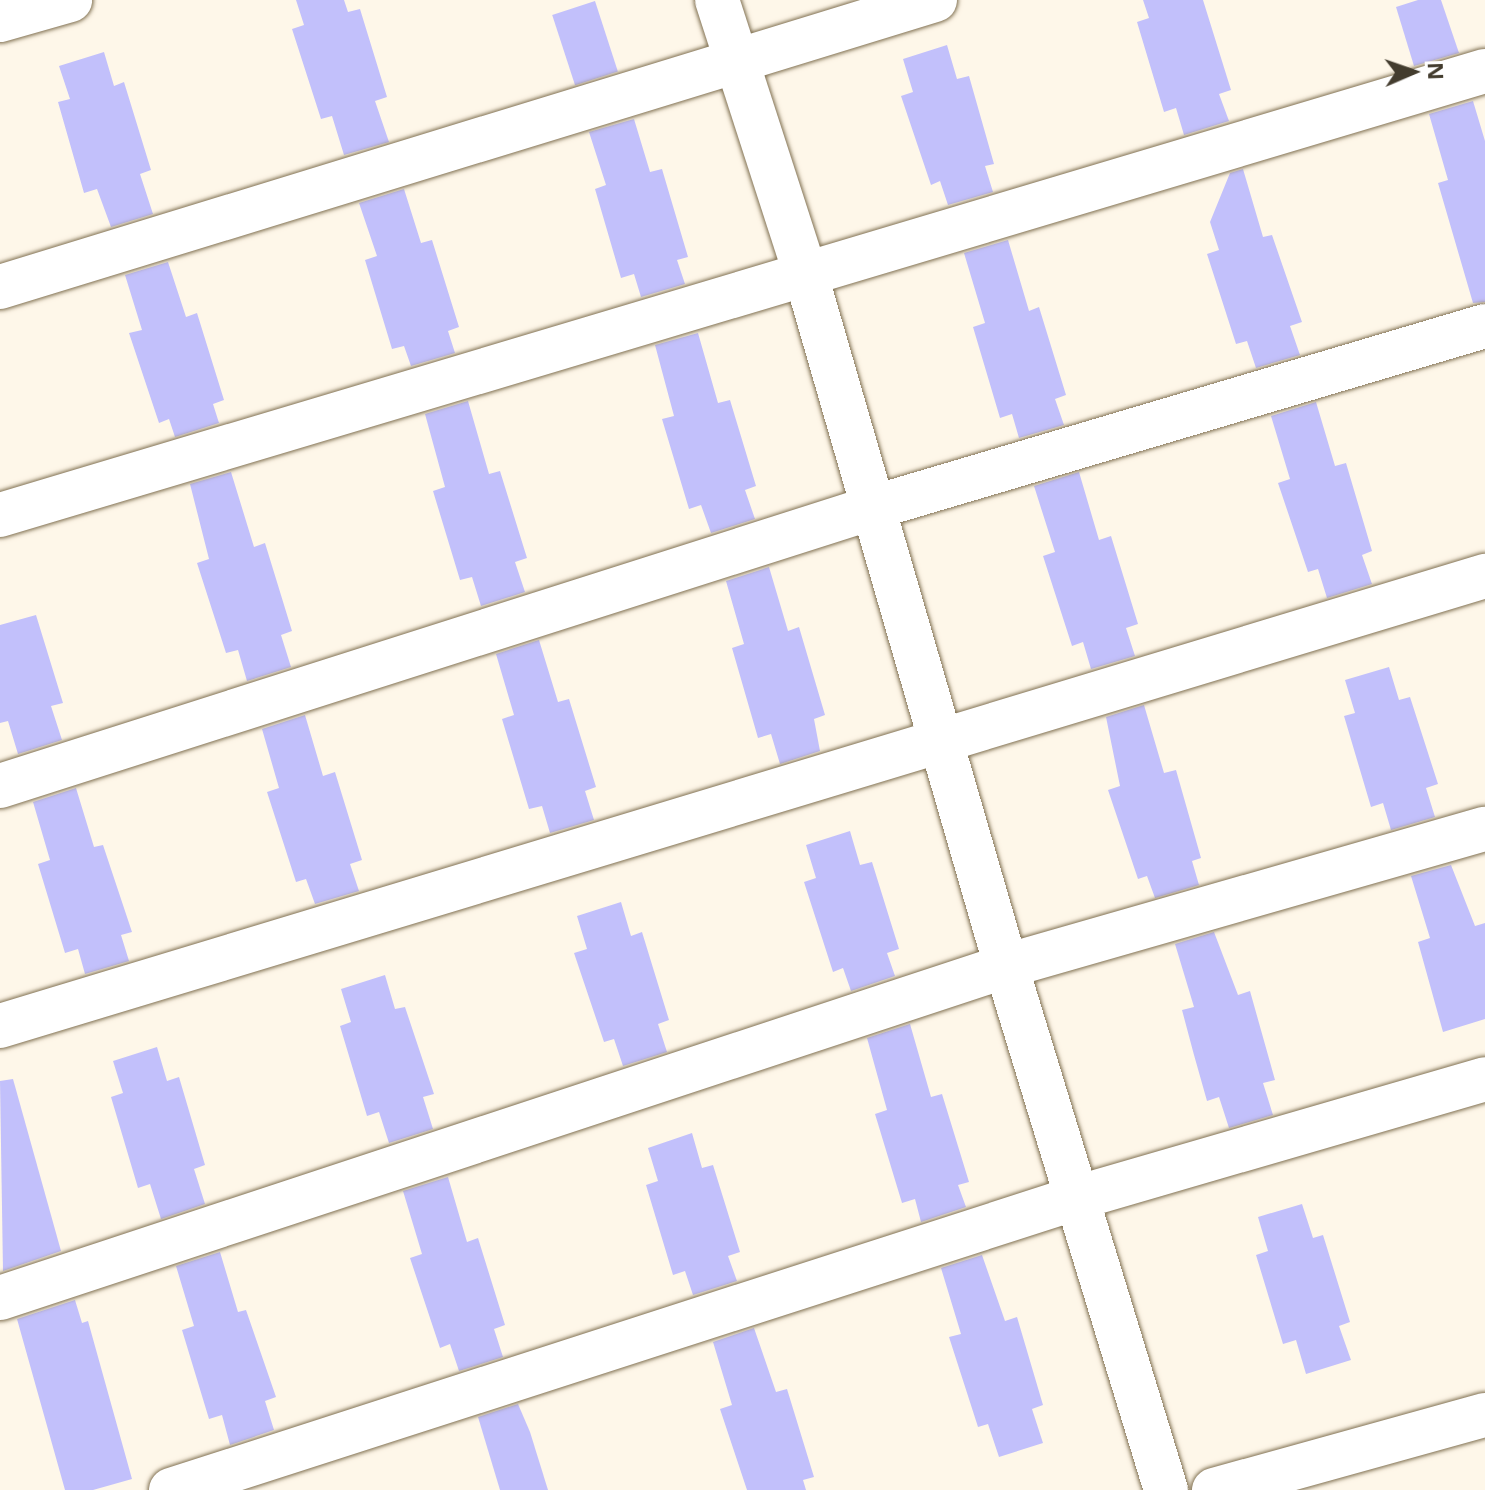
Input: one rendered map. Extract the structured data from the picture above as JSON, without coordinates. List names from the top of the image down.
{
  "north": "right"
}
